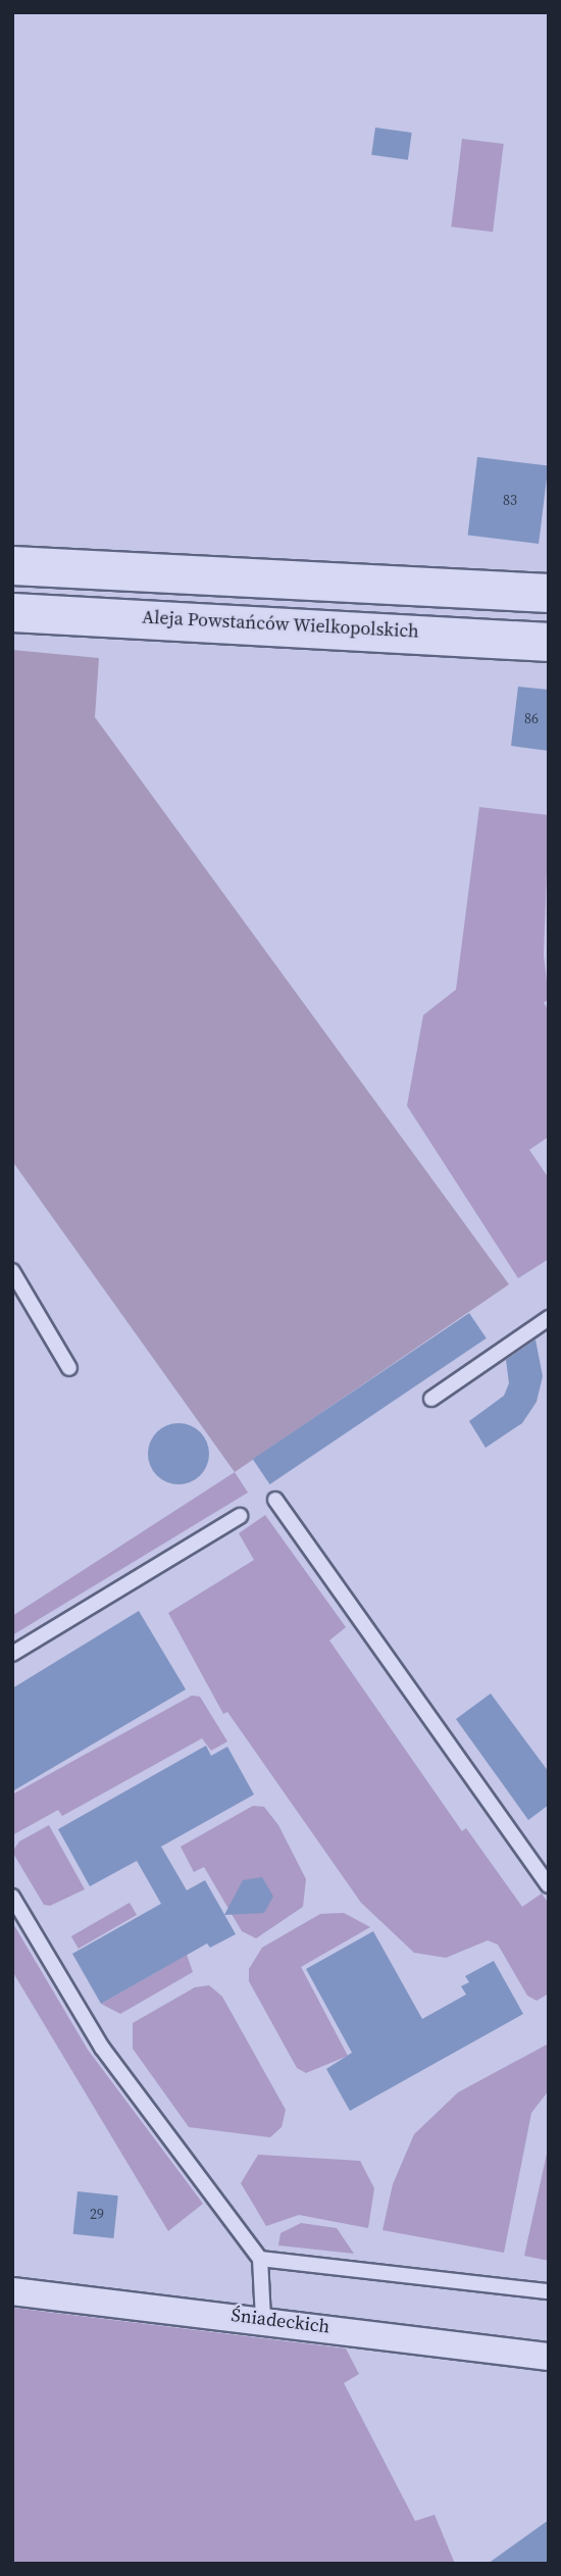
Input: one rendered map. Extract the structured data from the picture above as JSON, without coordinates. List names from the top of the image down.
{
  "streets": {
    "main road": ["Aleja Powstańców Wielkopolskich"],
    "street": ["Śniadeckich"]
  },
  "house_numbers": ["83", "86", "29"]
}
